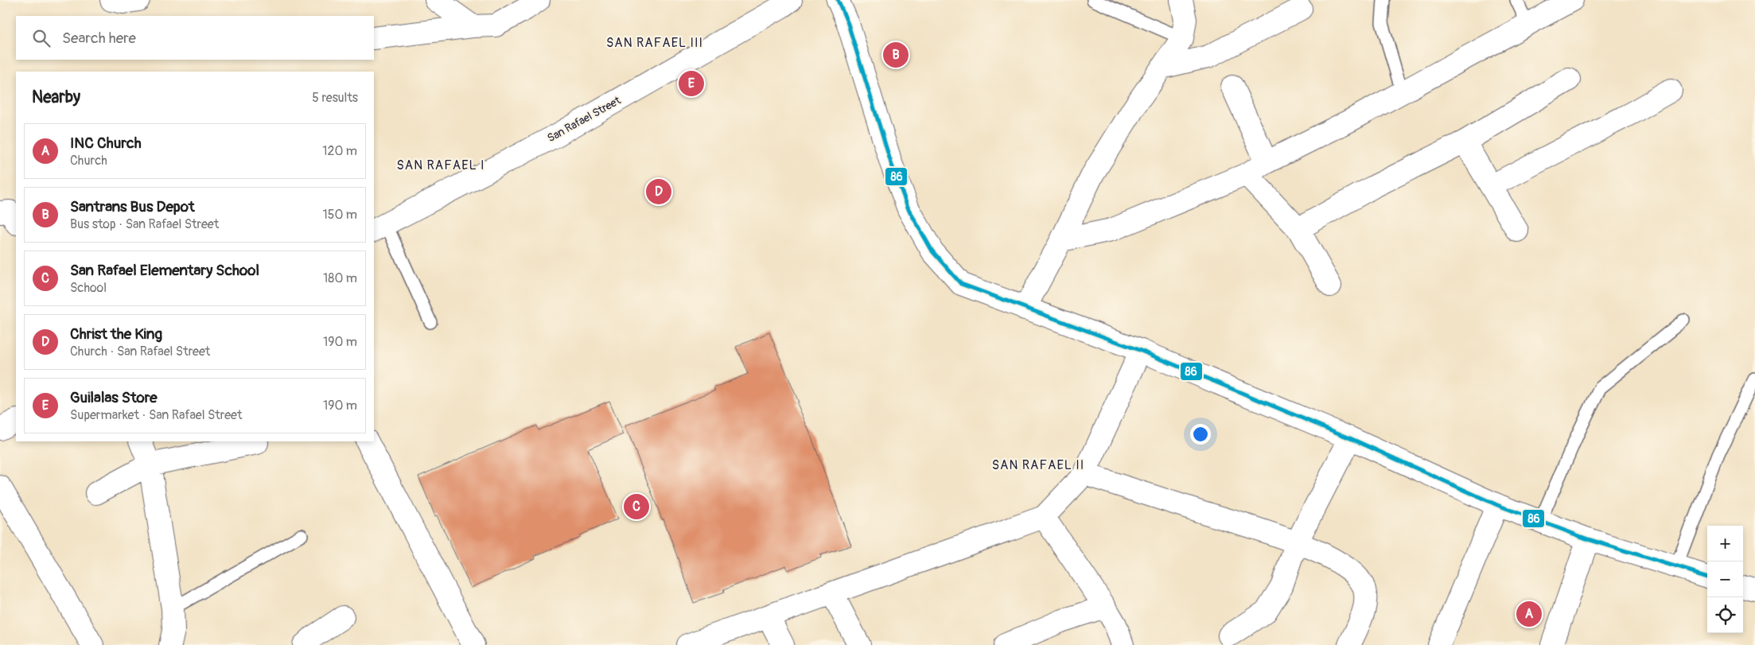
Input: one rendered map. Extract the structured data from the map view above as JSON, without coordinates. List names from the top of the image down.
{
  "streets": {
    "street": ["San Rafael Street"]
  },
  "districts": ["SAN RAFAEL III", "SAN RAFAEL I", "SAN RAFAEL II"],
  "lines": ["transit line 86"],
  "page": {
    "search": "Search here",
    "pins": [
      "B",
      "E",
      "D",
      "C",
      "A"
    ],
    "heading": ["Nearby", "5 results"],
    "list": [
      {
        "mark": "A",
        "name": "INC Church",
        "note": "Church",
        "value": "120 m"
      },
      {
        "mark": "B",
        "name": "Santrans Bus Depot",
        "note": "Bus stop · San Rafael Street",
        "value": "150 m"
      },
      {
        "mark": "C",
        "name": "San Rafael Elementary School",
        "note": "School",
        "value": "180 m"
      },
      {
        "mark": "D",
        "name": "Christ the King",
        "note": "Church · San Rafael Street",
        "value": "190 m"
      },
      {
        "mark": "E",
        "name": "Guilalas Store",
        "note": "Supermarket · San Rafael Street",
        "value": "190 m"
      }
    ],
    "map_buttons": ["+", "−"]
  }
}
